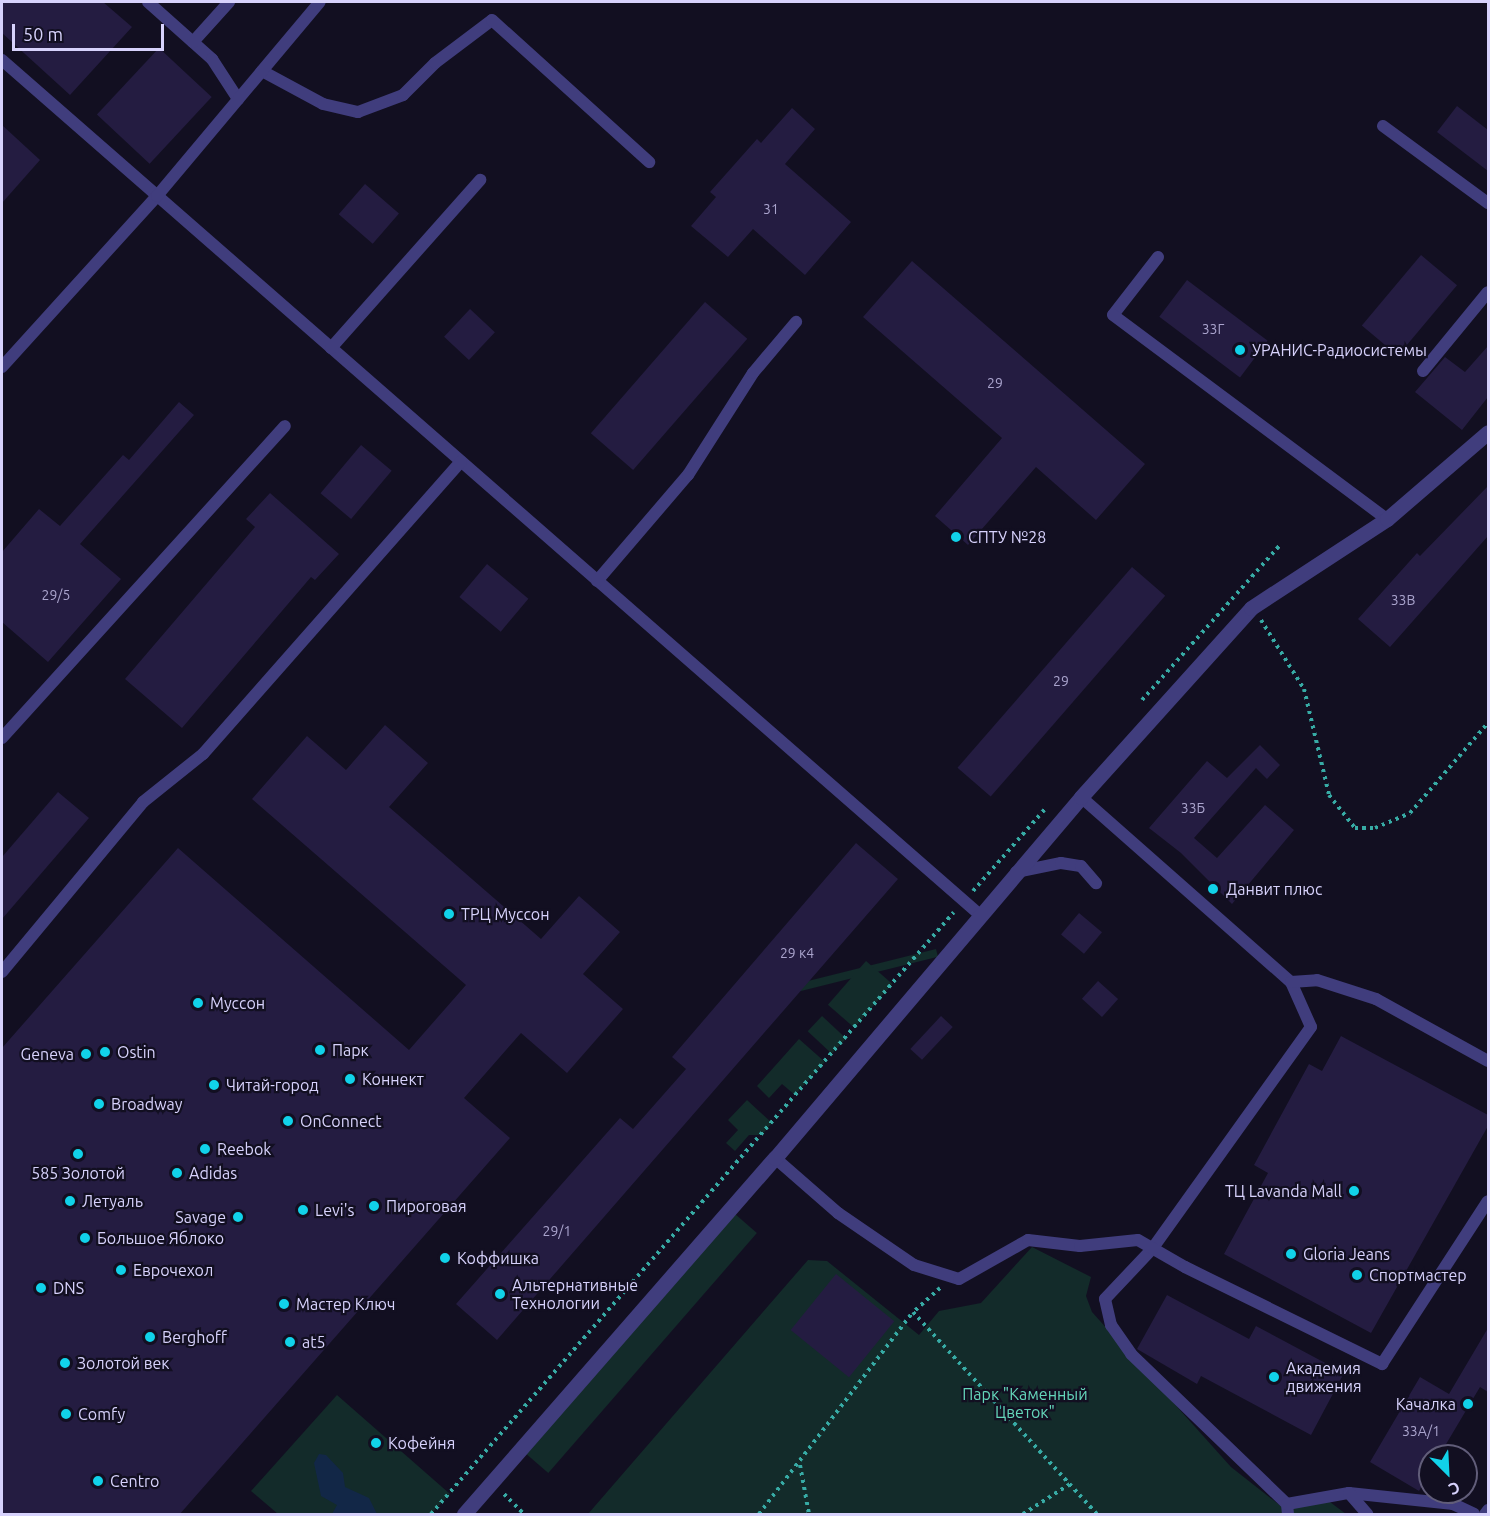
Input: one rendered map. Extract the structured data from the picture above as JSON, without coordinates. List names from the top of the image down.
{
  "parks": ["Парк \"Каменный Цветок\""],
  "places": [
    "УРАНИС-Радиосистемы",
    "СПТУ №28",
    "Данвит плюс",
    "ТРЦ Муссон",
    "Муссон",
    "Парк",
    "Ostin",
    "Geneva",
    "Коннект",
    "Читай-город",
    "Broadway",
    "OnConnect",
    "Reebok",
    "585 Золотой",
    "Adidas",
    "ТЦ Lavanda Mall",
    "Летуаль",
    "Пироговая",
    "Levi's",
    "Savage",
    "Большое Яблоко",
    "Gloria Jeans",
    "Коффишка",
    "Еврочехол",
    "Спортмастер",
    "DNS",
    "Альтернативные Технологии",
    "Мастер Ключ",
    "Berghoff",
    "at5",
    "Золотой век",
    "Академия движения",
    "Качалка",
    "Comfy",
    "Кофейня",
    "Centro"
  ],
  "house_numbers": [
    "31",
    "33Г",
    "29",
    "29/5",
    "33В",
    "29",
    "33Б",
    "29 к4",
    "29/1",
    "33А/1"
  ],
  "scale_bar": "50 m",
  "north": "bottom right"
}
